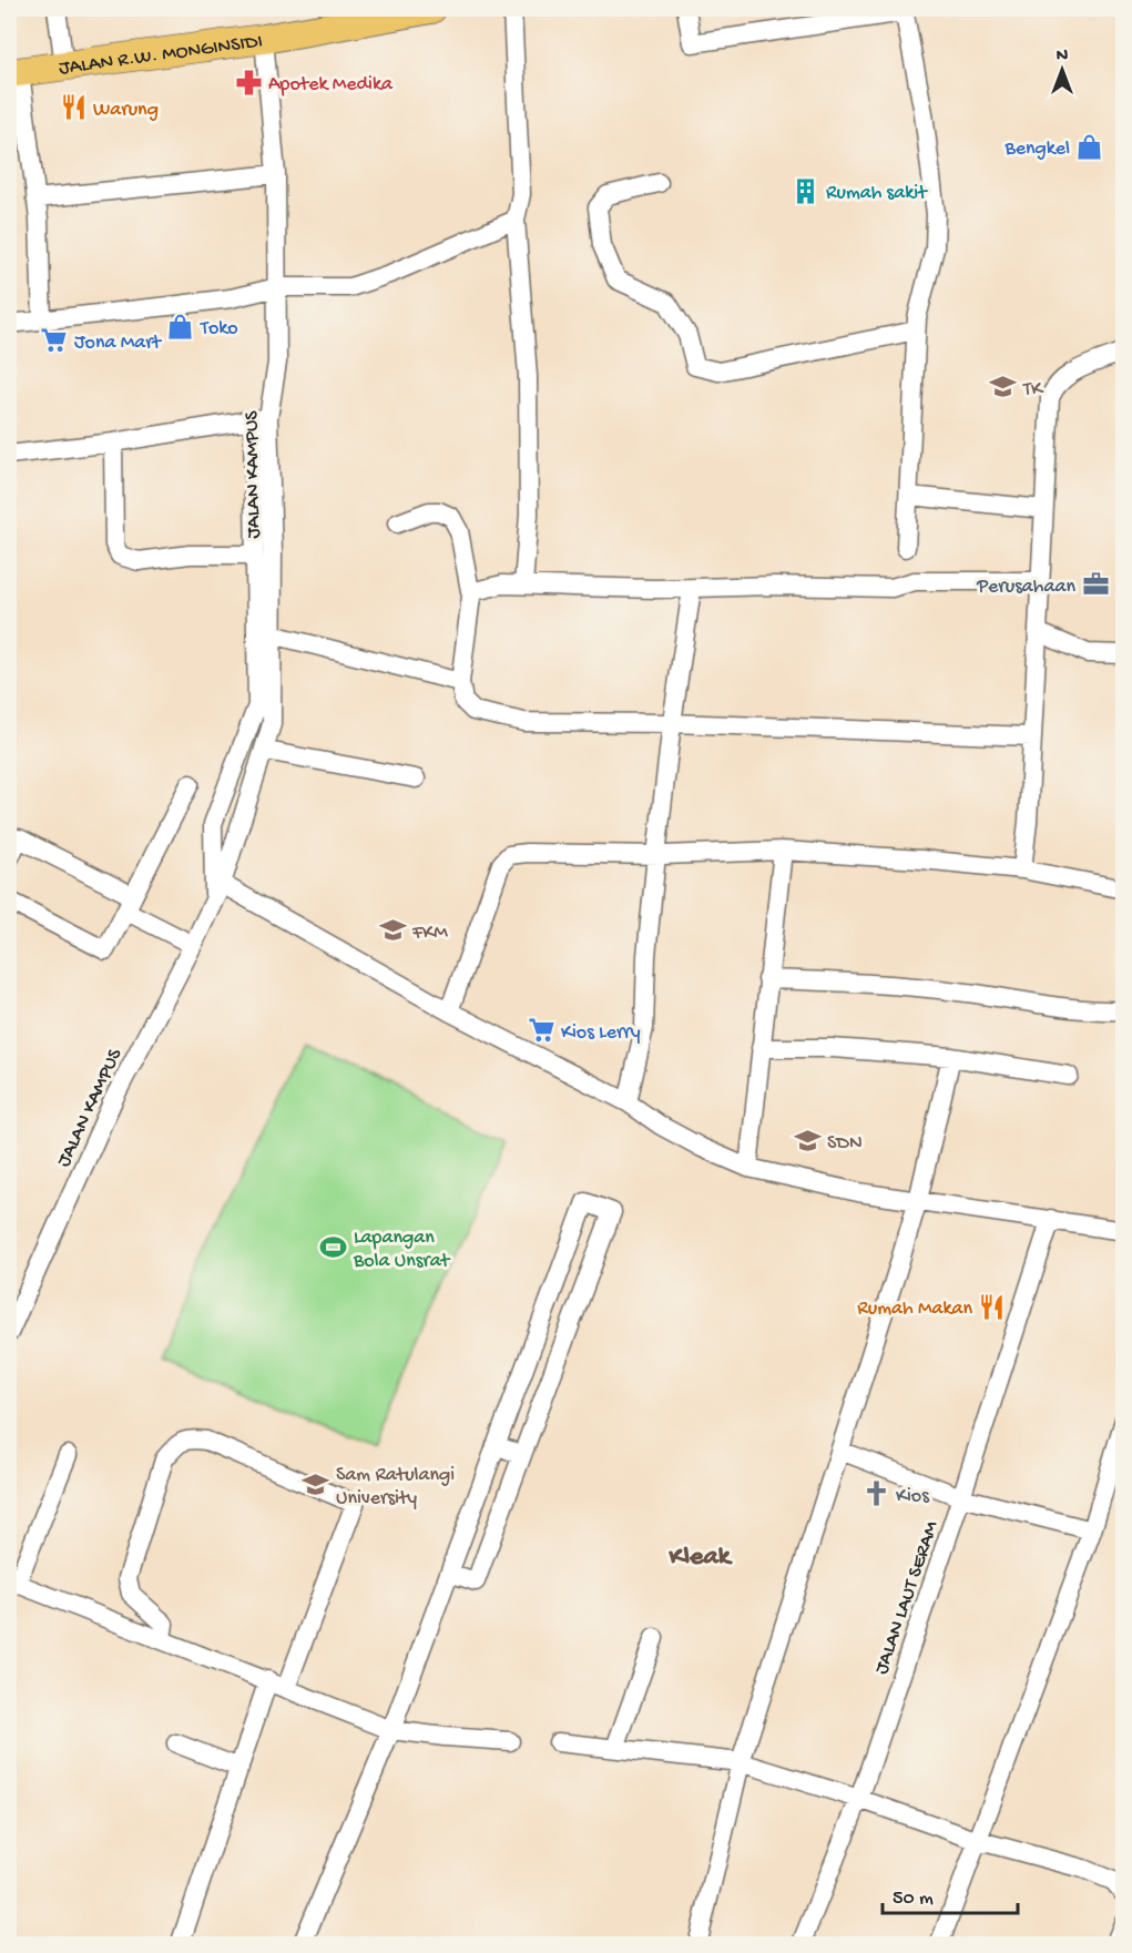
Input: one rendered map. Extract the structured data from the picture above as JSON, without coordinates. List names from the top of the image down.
{
  "streets": {
    "highway": ["JALAN R.W. MONGINSIDI"],
    "street": ["JALAN KAMPUS", "JALAN LAUT SERAM"]
  },
  "crossings": [
    ["JALAN R.W. MONGINSIDI", "JALAN KAMPUS"]
  ],
  "districts": ["Kleak"],
  "places": {
    "pharmacy": ["Apotek Medika"],
    "restaurant": ["Warung", "Rumah Makan"],
    "shop": ["Bengkel", "Toko"],
    "building": ["Rumah sakit"],
    "supermarket": ["Jona Mart", "Kios Lerry"],
    "school or university": [
      "TK",
      "FKM",
      "SDN",
      "Sam Ratulangi University"
    ],
    "office": ["Perusahaan"],
    "sports": ["Lapangan Bola Unsrat"],
    "church": ["Kios"]
  },
  "scale_bar": "50 m",
  "north": "top"
}
